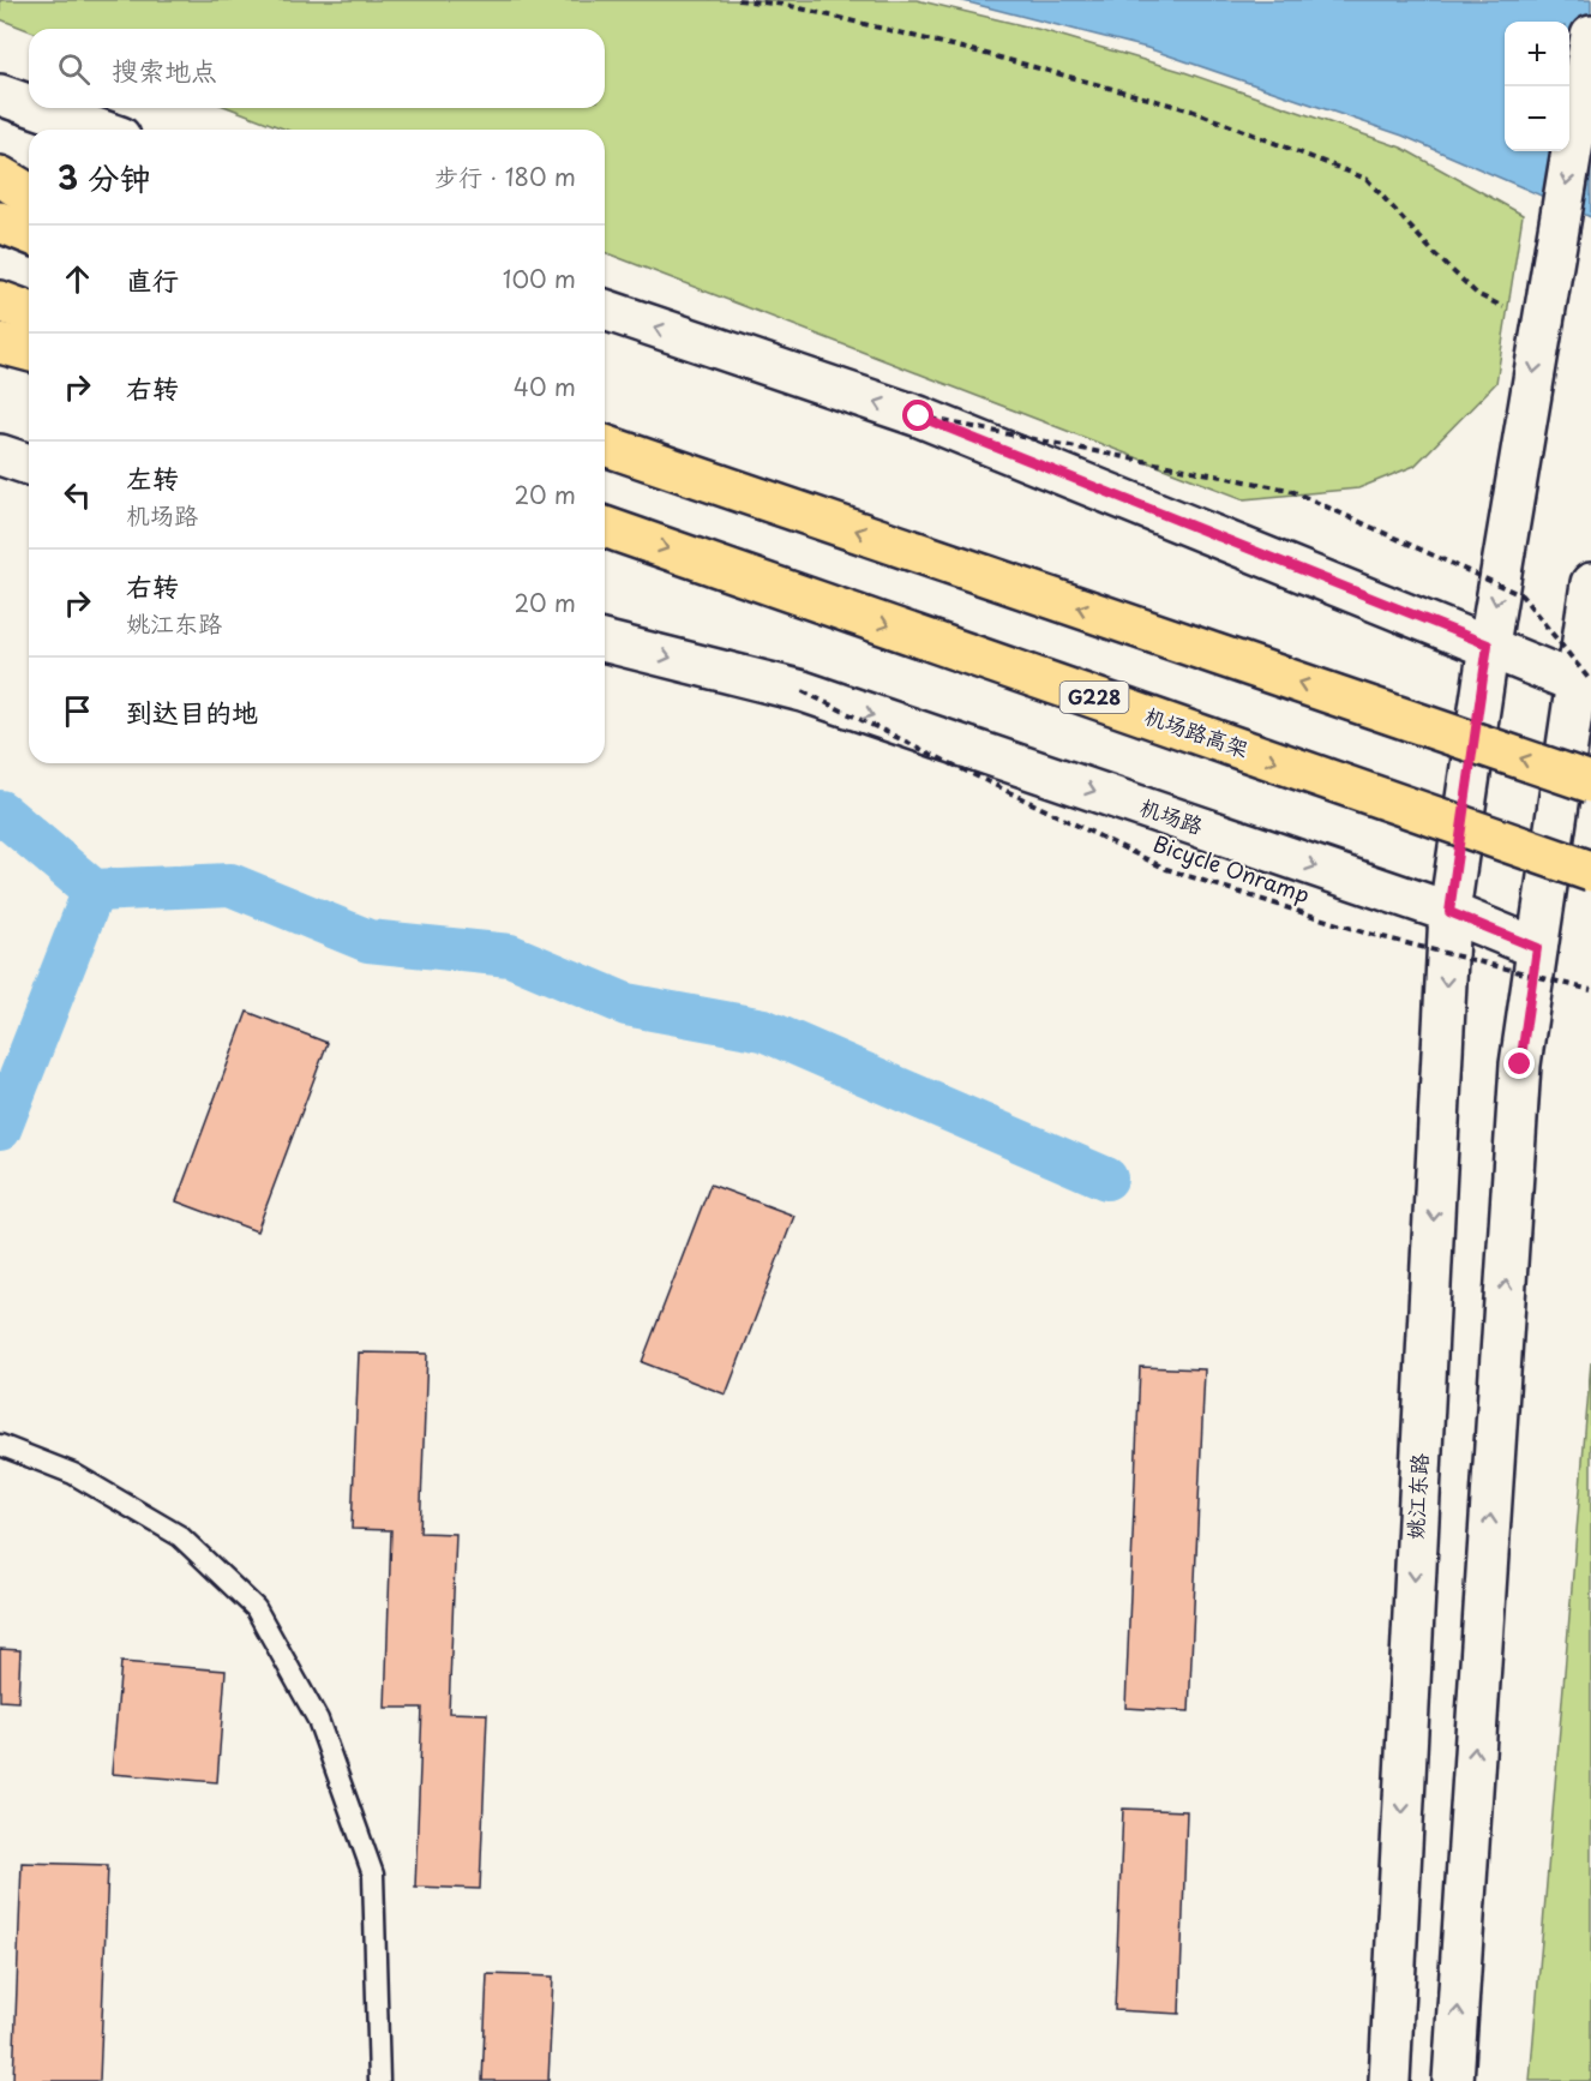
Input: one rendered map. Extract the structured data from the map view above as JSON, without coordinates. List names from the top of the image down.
{
  "streets": {
    "highway": ["G228", "机场路高架"],
    "main road": ["机场路", "姚江东路"],
    "path": ["Bicycle Onramp"]
  },
  "crossings": [
    ["机场路", "Bicycle Onramp"],
    ["机场路", "姚江东路"]
  ],
  "page": {
    "map_buttons": ["+", "−"],
    "search": "搜索地点",
    "heading": ["3 分钟", "步行 · 180 m"],
    "list": [
      ["直行", "100 m"],
      ["右转", "40 m"],
      ["左转", "机场路", "20 m"],
      ["右转", "姚江东路", "20 m"],
      "到达目的地"
    ]
  }
}
